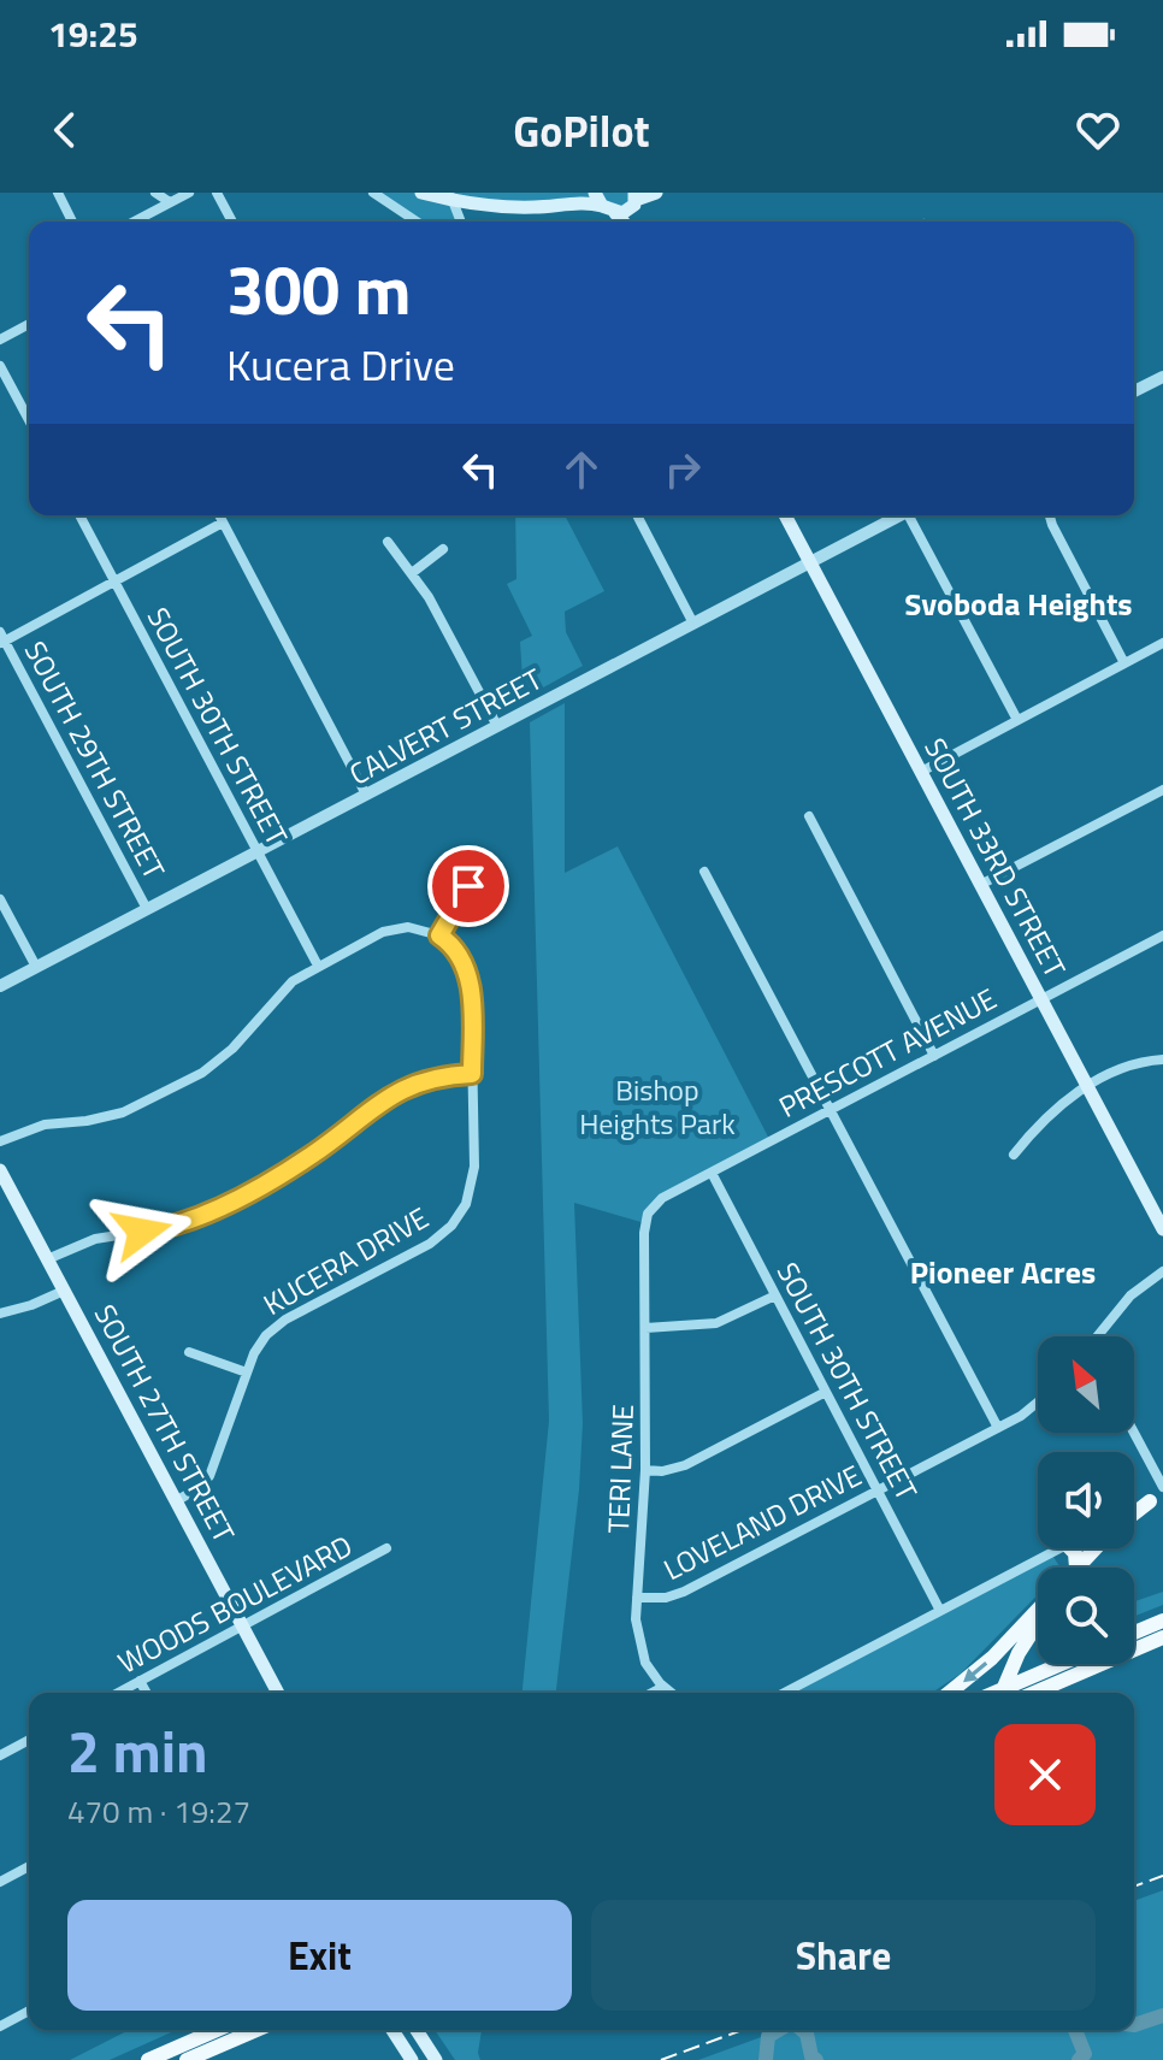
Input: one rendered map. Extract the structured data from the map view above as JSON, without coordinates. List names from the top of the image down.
{
  "streets": {
    "main road": ["SOUTH 33RD STREET", "SOUTH 27TH STREET"],
    "street": [
      "SOUTH 30TH STREET",
      "CALVERT STREET",
      "SOUTH 29TH STREET",
      "PRESCOTT AVENUE",
      "KUCERA DRIVE",
      "TERI LANE",
      "LOVELAND DRIVE",
      "WOODS BOULEVARD"
    ]
  },
  "crossings": [
    ["SOUTH 30TH STREET", "CALVERT STREET"],
    ["SOUTH 30TH STREET", "PRESCOTT AVENUE"],
    ["SOUTH 30TH STREET", "LOVELAND DRIVE"],
    ["CALVERT STREET", "SOUTH 29TH STREET"],
    ["CALVERT STREET", "SOUTH 33RD STREET"],
    ["SOUTH 33RD STREET", "PRESCOTT AVENUE"],
    ["PRESCOTT AVENUE", "TERI LANE"],
    ["KUCERA DRIVE", "SOUTH 27TH STREET"],
    ["SOUTH 27TH STREET", "WOODS BOULEVARD"],
    ["TERI LANE", "LOVELAND DRIVE"]
  ],
  "districts": ["Svoboda Heights", "Pioneer Acres"],
  "parks": ["Bishop Heights Park"],
  "north": "top left",
  "page": {
    "status": "19:25",
    "header": "GoPilot",
    "turn": ["300 m", "Kucera Drive"],
    "heading": ["2 min", "470 m · 19:27"],
    "buttons": ["Exit", "Share"]
  }
}
